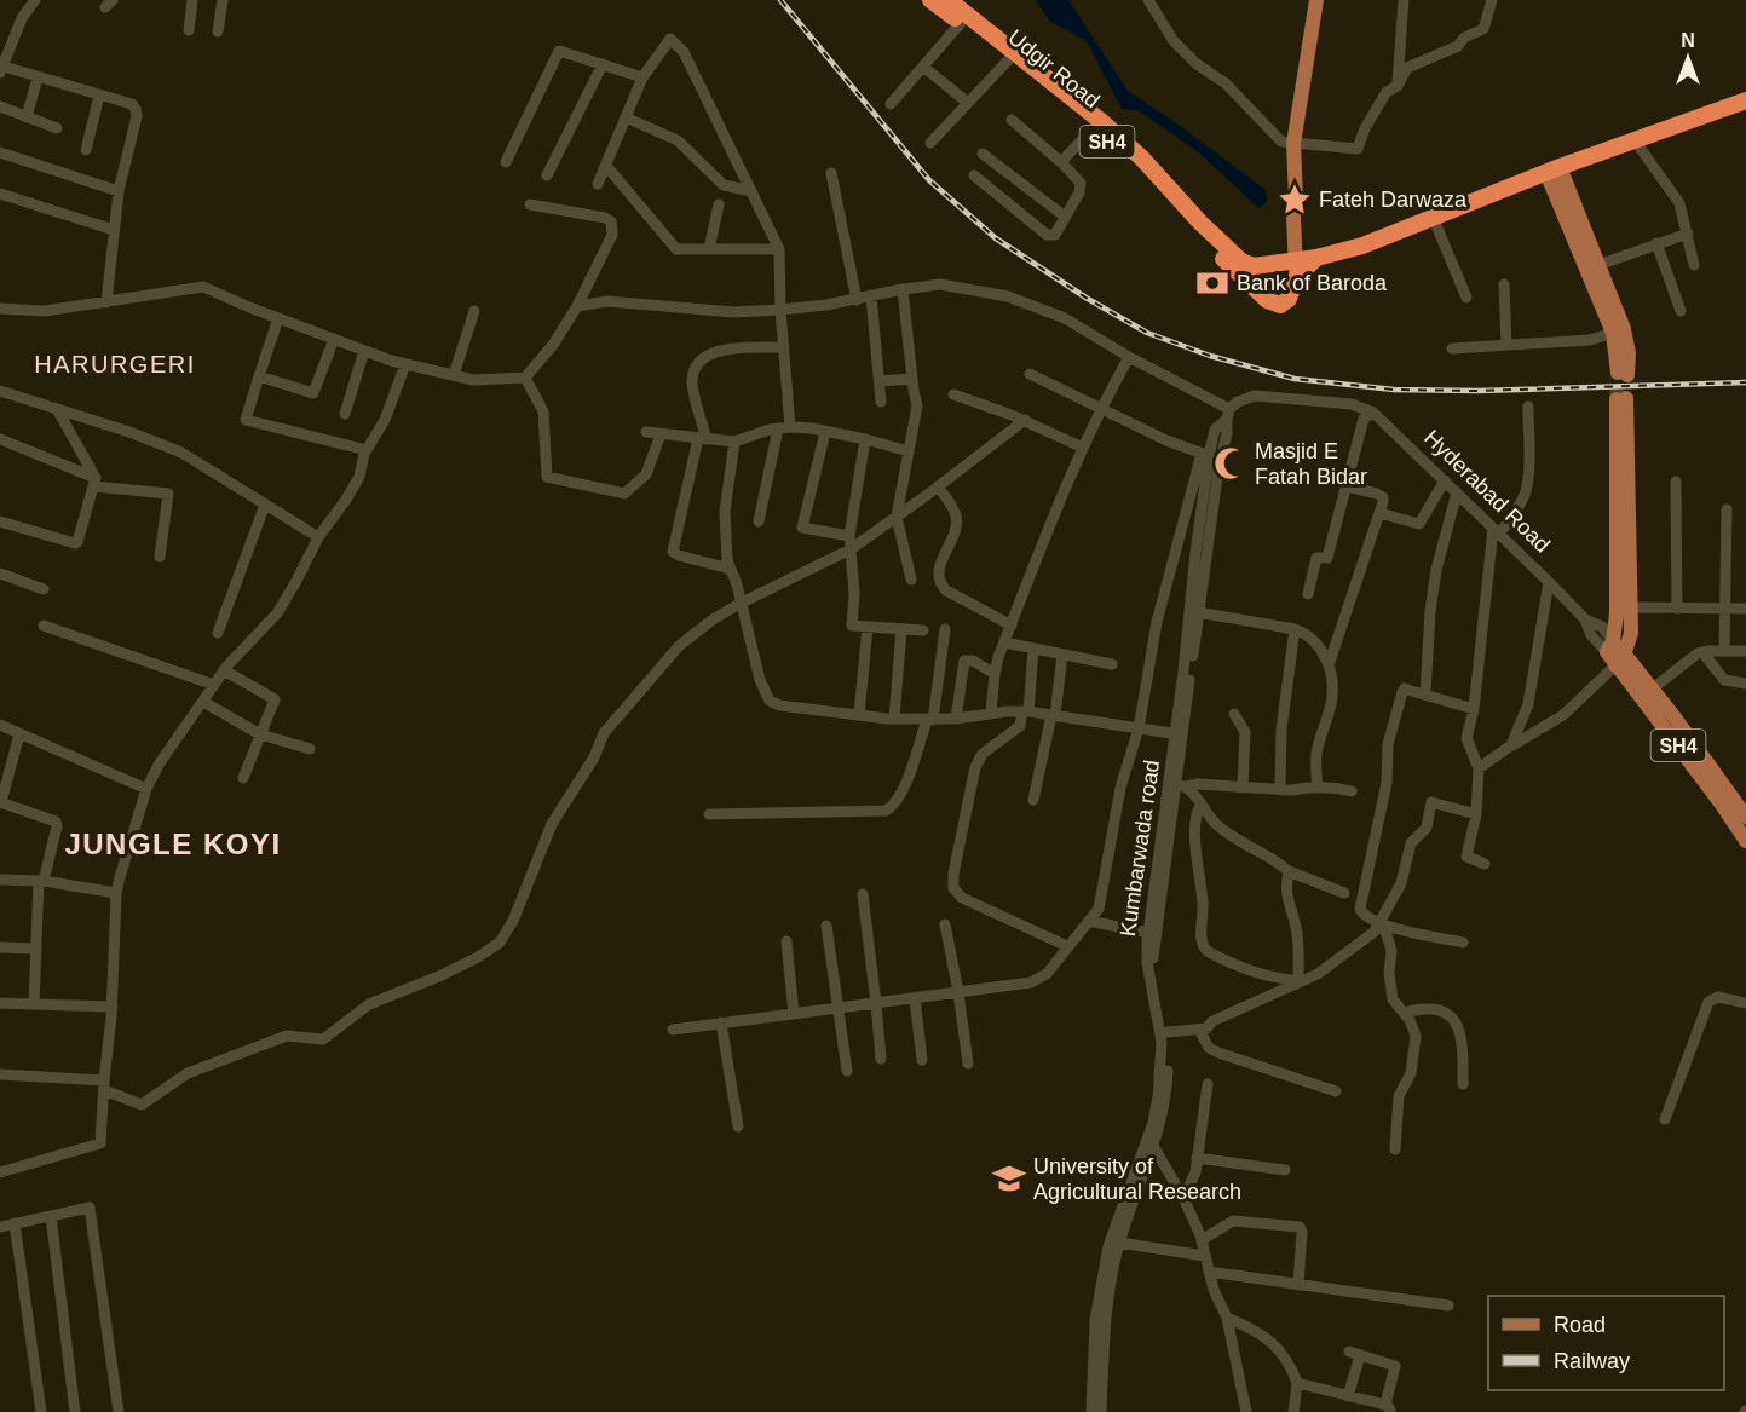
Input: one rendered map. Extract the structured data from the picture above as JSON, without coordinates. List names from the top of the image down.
{
  "streets": {
    "highway": ["Udgir Road", "SH4"],
    "main road": ["Hyderabad Road"],
    "street": ["Kumbarwada road"]
  },
  "crossings": [
    ["Hyderabad Road", "Kumbarwada road"]
  ],
  "districts": ["HARURGERI", "JUNGLE KOYI"],
  "places": {
    "place": ["Fateh Darwaza"],
    "bank": ["Bank of Baroda"],
    "mosque": ["Masjid E Fatah Bidar"],
    "school or university": ["University of Agricultural Research"]
  },
  "legend": ["Road", "Railway"],
  "north": "top"
}
